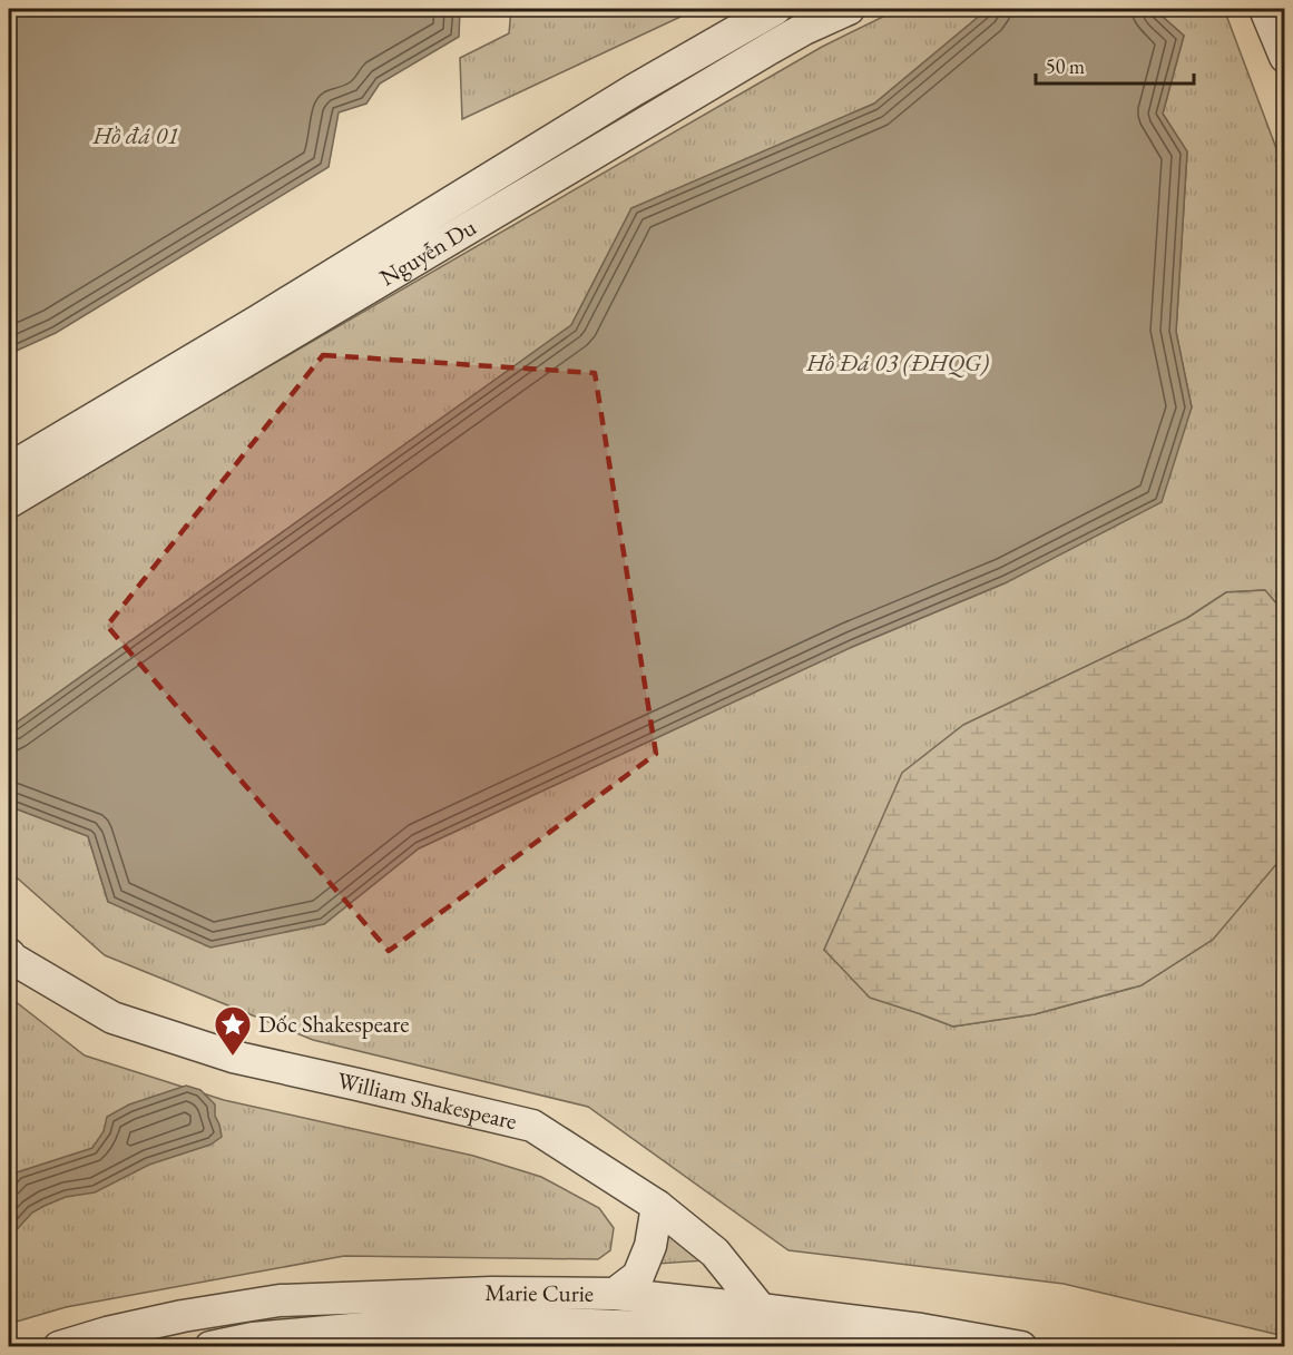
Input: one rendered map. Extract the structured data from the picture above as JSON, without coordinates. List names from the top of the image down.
{
  "streets": {
    "street": ["Nguyễn Du", "William Shakespeare", "Marie Curie"]
  },
  "crossings": [
    ["William Shakespeare", "Marie Curie"]
  ],
  "water": ["Hồ đá 01", "Hồ Đá 03 (ĐHQG)"],
  "places": {
    "place": ["Dốc Shakespeare"]
  },
  "scale_bar": "50 m"
}
